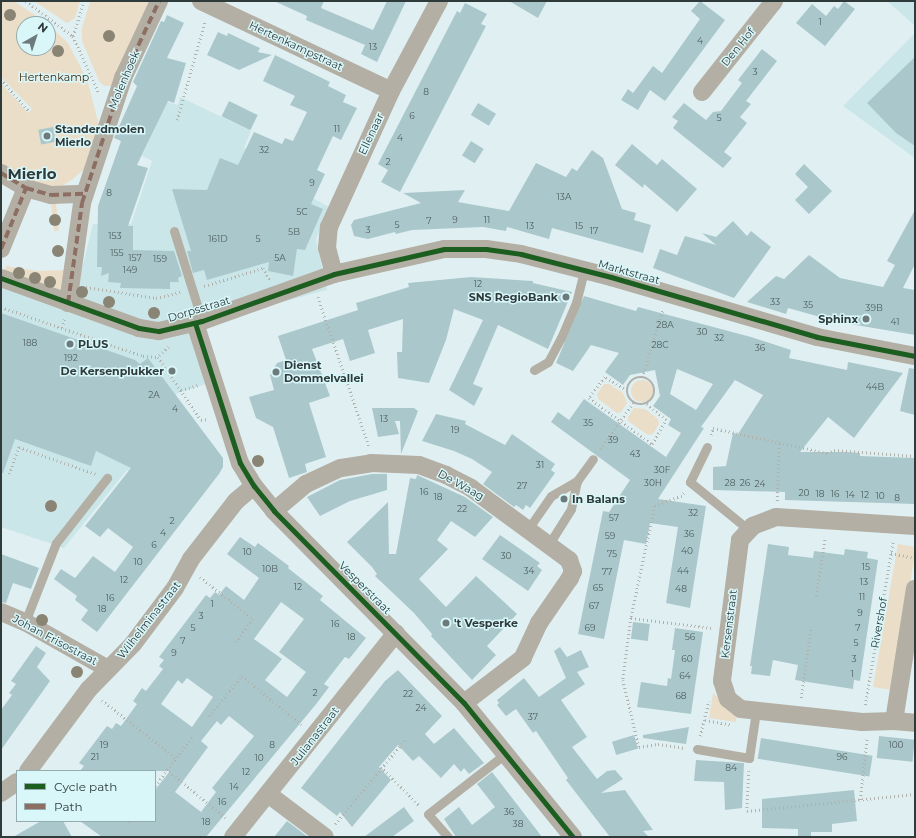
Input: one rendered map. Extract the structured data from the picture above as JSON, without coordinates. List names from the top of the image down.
{
  "streets": {
    "street": [
      "Hertenkampstraat",
      "Den Hof",
      "Molenhoek",
      "Ellenaar",
      "Marktstraat",
      "Dorpsstraat",
      "De Waag",
      "Vesperstraat",
      "Wilhelminastraat",
      "Kersenstraat",
      "Johan Frisostraat",
      "Julianastraat"
    ],
    "path": ["Rivershof"]
  },
  "crossings": [
    ["Hertenkampstraat", "Ellenaar"],
    ["Molenhoek", "Dorpsstraat"],
    ["Ellenaar", "Marktstraat"],
    ["Ellenaar", "Dorpsstraat"],
    ["Marktstraat", "Dorpsstraat"],
    ["Dorpsstraat", "Vesperstraat"],
    ["De Waag", "Vesperstraat"],
    ["Vesperstraat", "Wilhelminastraat"],
    ["Vesperstraat", "Julianastraat"],
    ["Wilhelminastraat", "Johan Frisostraat"],
    ["Rivershof", "Kersenstraat"]
  ],
  "districts": ["Mierlo"],
  "parks": ["Hertenkamp"],
  "places": [
    "Standerdmolen Mierlo",
    "SNS RegioBank",
    "Sphinx",
    "PLUS",
    "De Kersenplukker",
    "Dienst Dommelvallei",
    "In Balans",
    "'t Vesperke"
  ],
  "house_numbers": [
    "1",
    "4",
    "13",
    "3",
    "8",
    "6",
    "5",
    "11",
    "4",
    "32",
    "2",
    "9",
    "8",
    "13A",
    "5C",
    "9",
    "11",
    "7",
    "5",
    "13",
    "15",
    "3",
    "17",
    "5B",
    "153",
    "161D",
    "5",
    "155",
    "157",
    "5A",
    "159",
    "149",
    "12",
    "33",
    "35",
    "39B",
    "41",
    "28A",
    "30",
    "32",
    "188",
    "28C",
    "36",
    "192",
    "44B",
    "2A",
    "4",
    "13",
    "35",
    "19",
    "39",
    "43",
    "31",
    "30F",
    "30H",
    "28",
    "26",
    "24",
    "27",
    "16",
    "20",
    "18",
    "16",
    "14",
    "12",
    "10",
    "18",
    "8",
    "22",
    "32",
    "57",
    "2",
    "4",
    "36",
    "59",
    "6",
    "40",
    "10",
    "75",
    "30",
    "10",
    "15",
    "10B",
    "34",
    "44",
    "77",
    "12",
    "13",
    "12",
    "65",
    "48",
    "11",
    "16",
    "1",
    "67",
    "18",
    "9",
    "3",
    "16",
    "5",
    "69",
    "7",
    "18",
    "56",
    "7",
    "5",
    "9",
    "60",
    "3",
    "1",
    "64",
    "2",
    "22",
    "68",
    "24",
    "37",
    "19",
    "8",
    "100",
    "21",
    "96",
    "10",
    "84",
    "12",
    "14",
    "16",
    "36",
    "18",
    "38"
  ],
  "legend": ["Cycle path", "Path"],
  "north": "top right"
}
